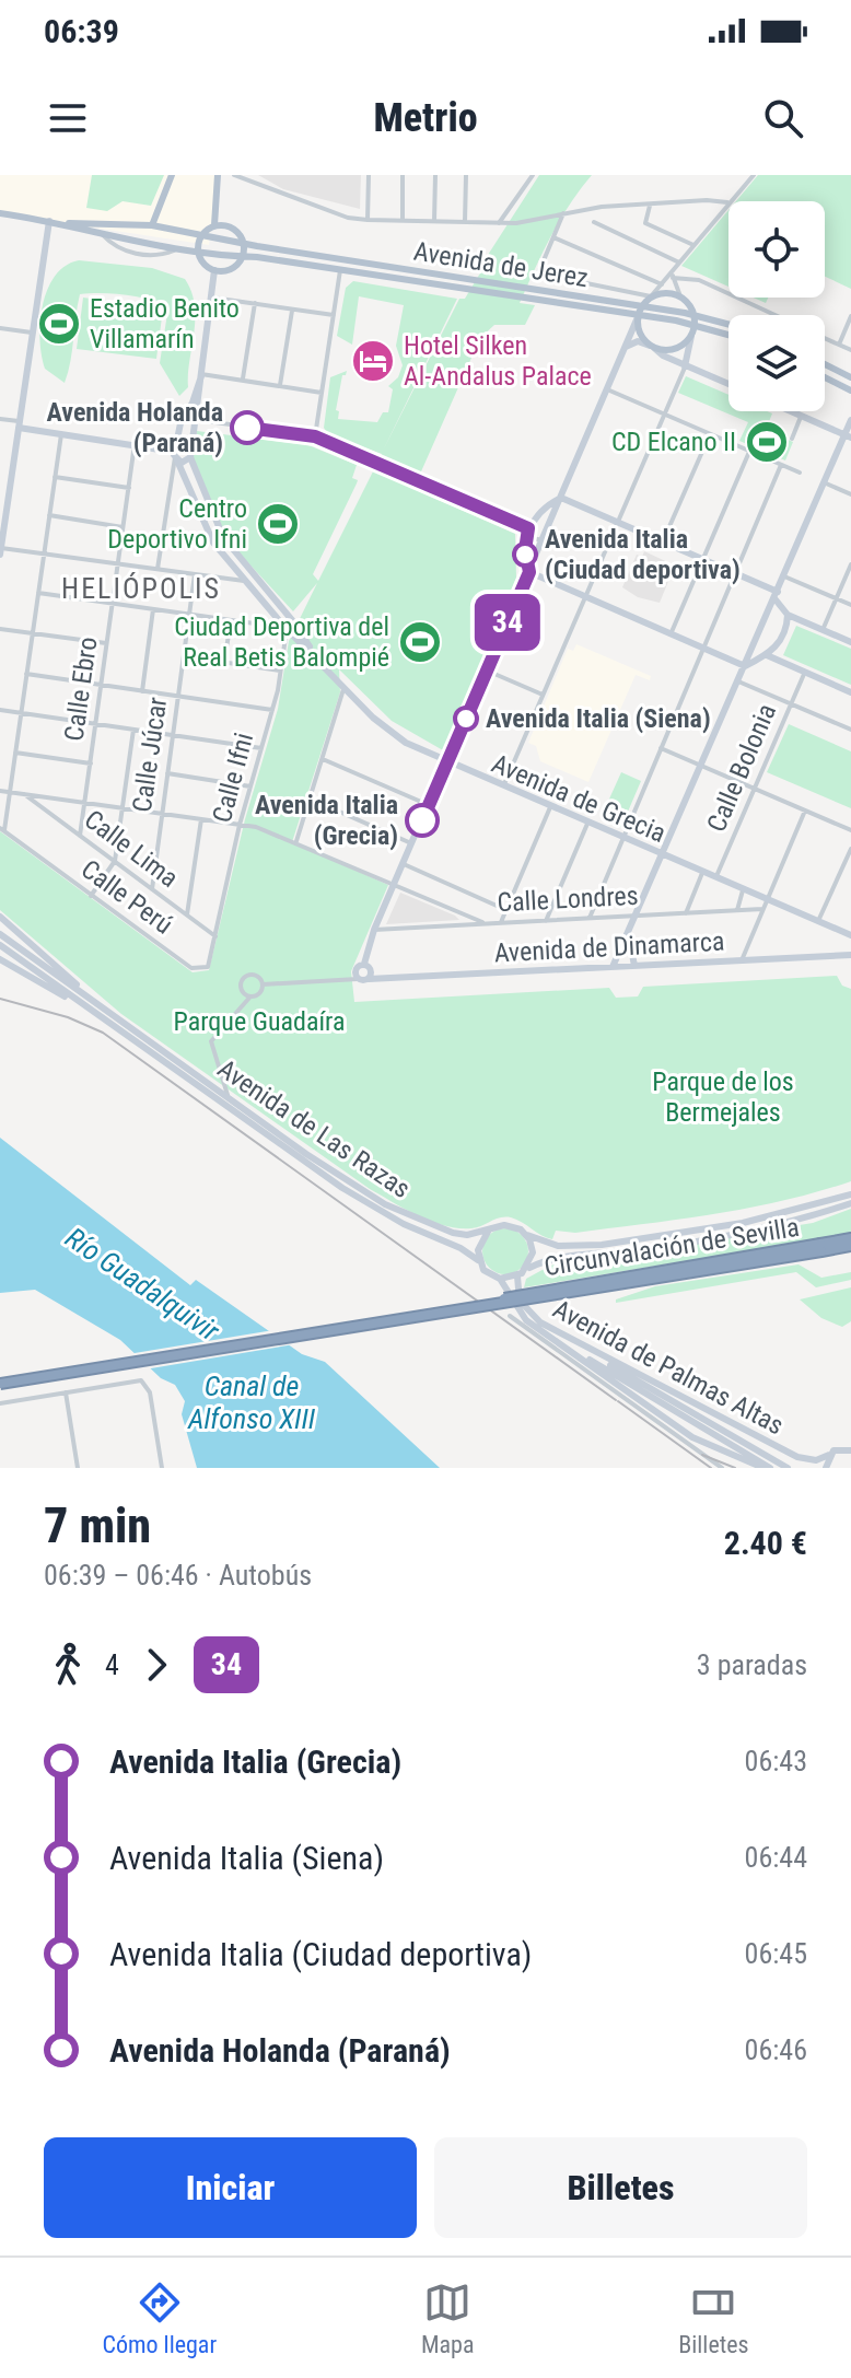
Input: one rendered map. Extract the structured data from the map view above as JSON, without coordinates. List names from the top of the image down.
{
  "streets": {
    "highway": ["Circunvalación de Sevilla"],
    "main road": [
      "Avenida de Jerez",
      "Avenida de Grecia",
      "Avenida de Dinamarca",
      "Avenida de Las Razas",
      "Avenida de Palmas Altas"
    ],
    "street": [
      "Calle Ebro",
      "Calle Júcar",
      "Calle Bolonia",
      "Calle Ifni",
      "Calle Lima",
      "Calle Perú",
      "Calle Londres"
    ]
  },
  "crossings": [
    ["Calle Ebro", "Calle Lima"],
    ["Calle Júcar", "Calle Lima"],
    ["Calle Bolonia", "Avenida de Grecia"],
    ["Calle Ifni", "Avenida de Grecia"],
    ["Calle Ifni", "Calle Lima"],
    ["Calle Ifni", "Calle Perú"],
    ["Calle Lima", "Calle Perú"],
    ["Avenida de Las Razas", "Avenida de Palmas Altas"]
  ],
  "districts": ["HELIÓPOLIS"],
  "water": ["Río Guadalquivir", "Canal de Alfonso XIII"],
  "parks": ["Parque Guadaíra", "Parque de los Bermejales"],
  "places": {
    "sports": [
      "Estadio Benito Villamarín",
      "CD Elcano II",
      "Centro Deportivo Ifni",
      "Ciudad Deportiva del Real Betis Balompié"
    ],
    "hotel": ["Hotel Silken Al-Andalus Palace"],
    "other": [
      "Avenida Holanda (Paraná)",
      "Avenida Italia (Ciudad deportiva)",
      "Avenida Italia (Siena)",
      "Avenida Italia (Grecia)"
    ]
  },
  "lines": ["bus line 34"],
  "page": {
    "status": "06:39",
    "header": "Metrio",
    "on_map": "34",
    "heading": ["7 min", "06:39 – 06:46 · Autobús", "2.40 €"],
    "legs": ["4", "34", "3 paradas"],
    "list": [
      {
        "name": "Avenida Italia (Grecia)",
        "value": "06:43"
      },
      {
        "name": "Avenida Italia (Siena)",
        "value": "06:44"
      },
      {
        "name": "Avenida Italia (Ciudad deportiva)",
        "value": "06:45"
      },
      {
        "name": "Avenida Holanda (Paraná)",
        "value": "06:46"
      }
    ],
    "buttons": ["Iniciar", "Billetes"],
    "tabs": ["Cómo llegar", "Mapa", "Billetes"]
  }
}
